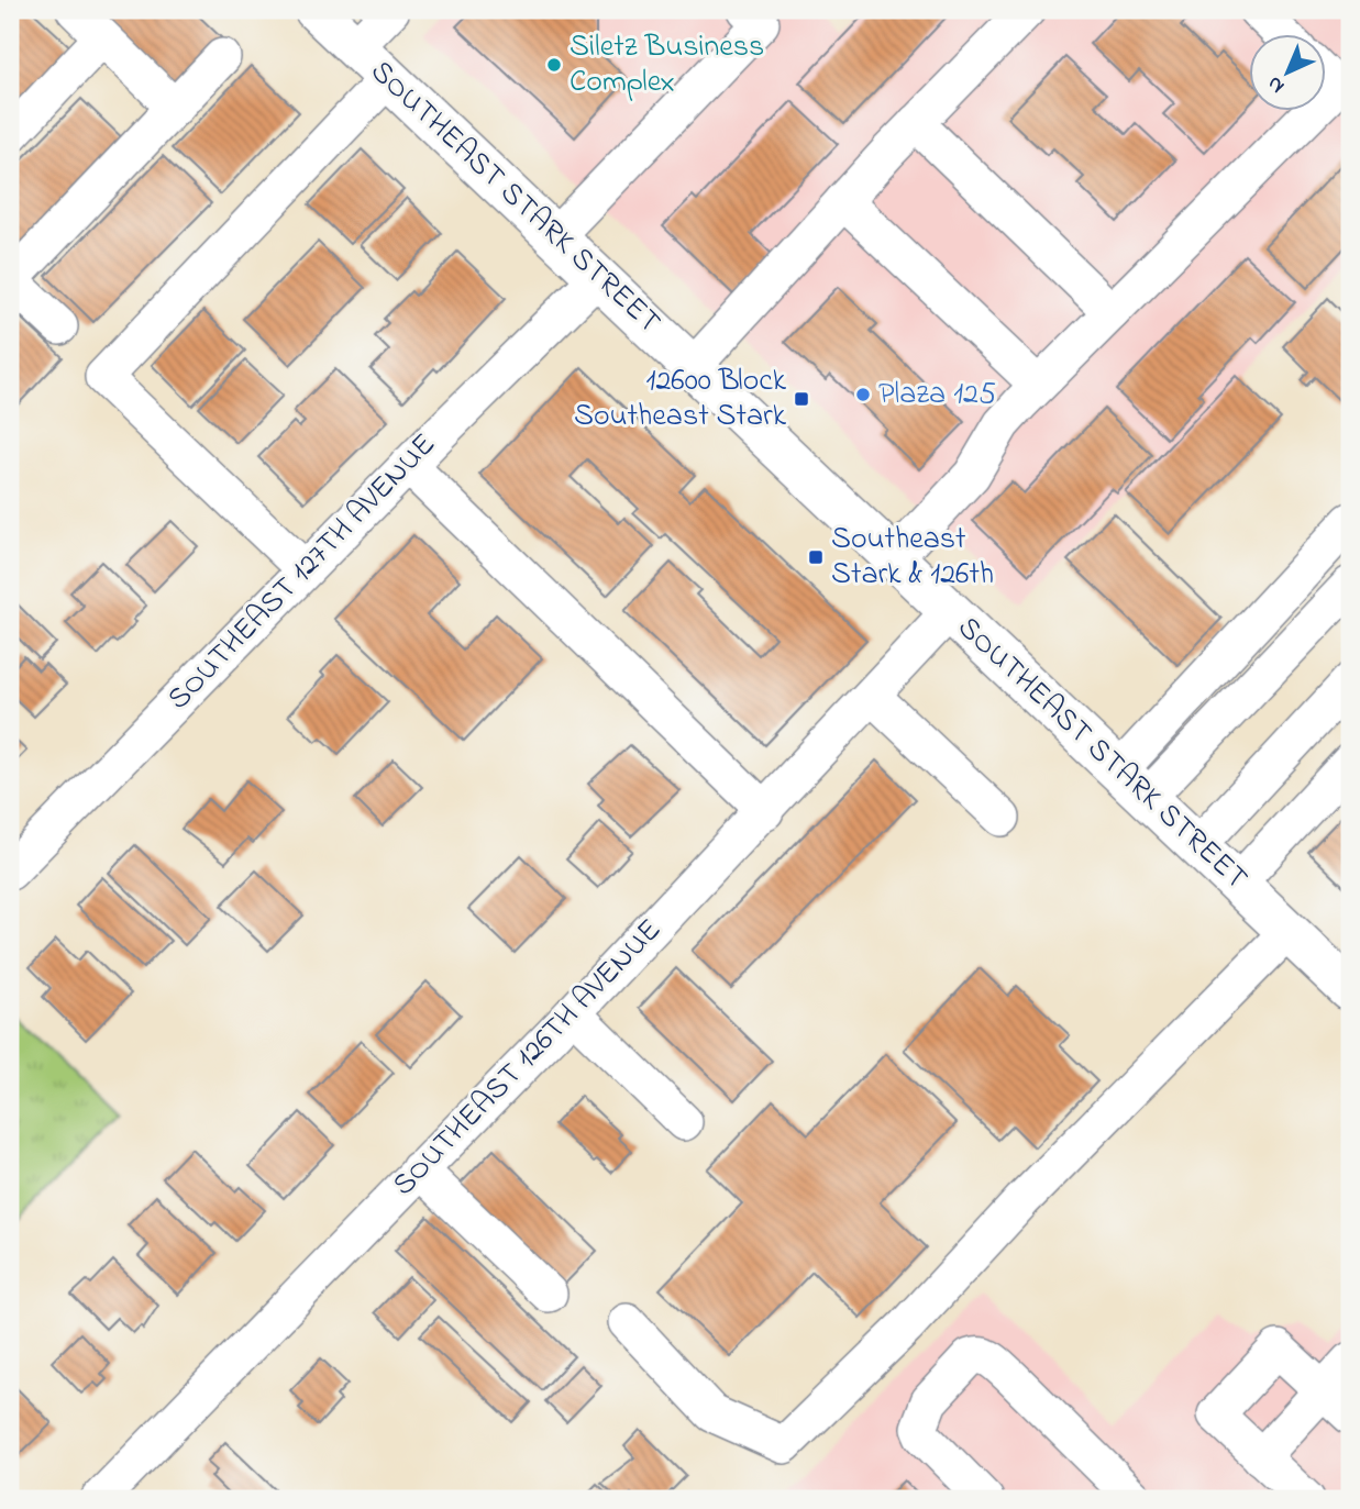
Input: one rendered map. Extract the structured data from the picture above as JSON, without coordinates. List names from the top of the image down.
{
  "streets": {
    "main road": ["SOUTHEAST STARK STREET"],
    "street": ["SOUTHEAST 127TH AVENUE", "SOUTHEAST 126TH AVENUE"]
  },
  "crossings": [
    ["SOUTHEAST STARK STREET", "SOUTHEAST 127TH AVENUE"],
    ["SOUTHEAST STARK STREET", "SOUTHEAST 126TH AVENUE"]
  ],
  "places": {
    "other": ["Siletz Business Complex", "Plaza 125"],
    "transit": ["12600 Block Southeast Stark", "Southeast Stark & 126th"]
  },
  "north": "bottom left"
}
